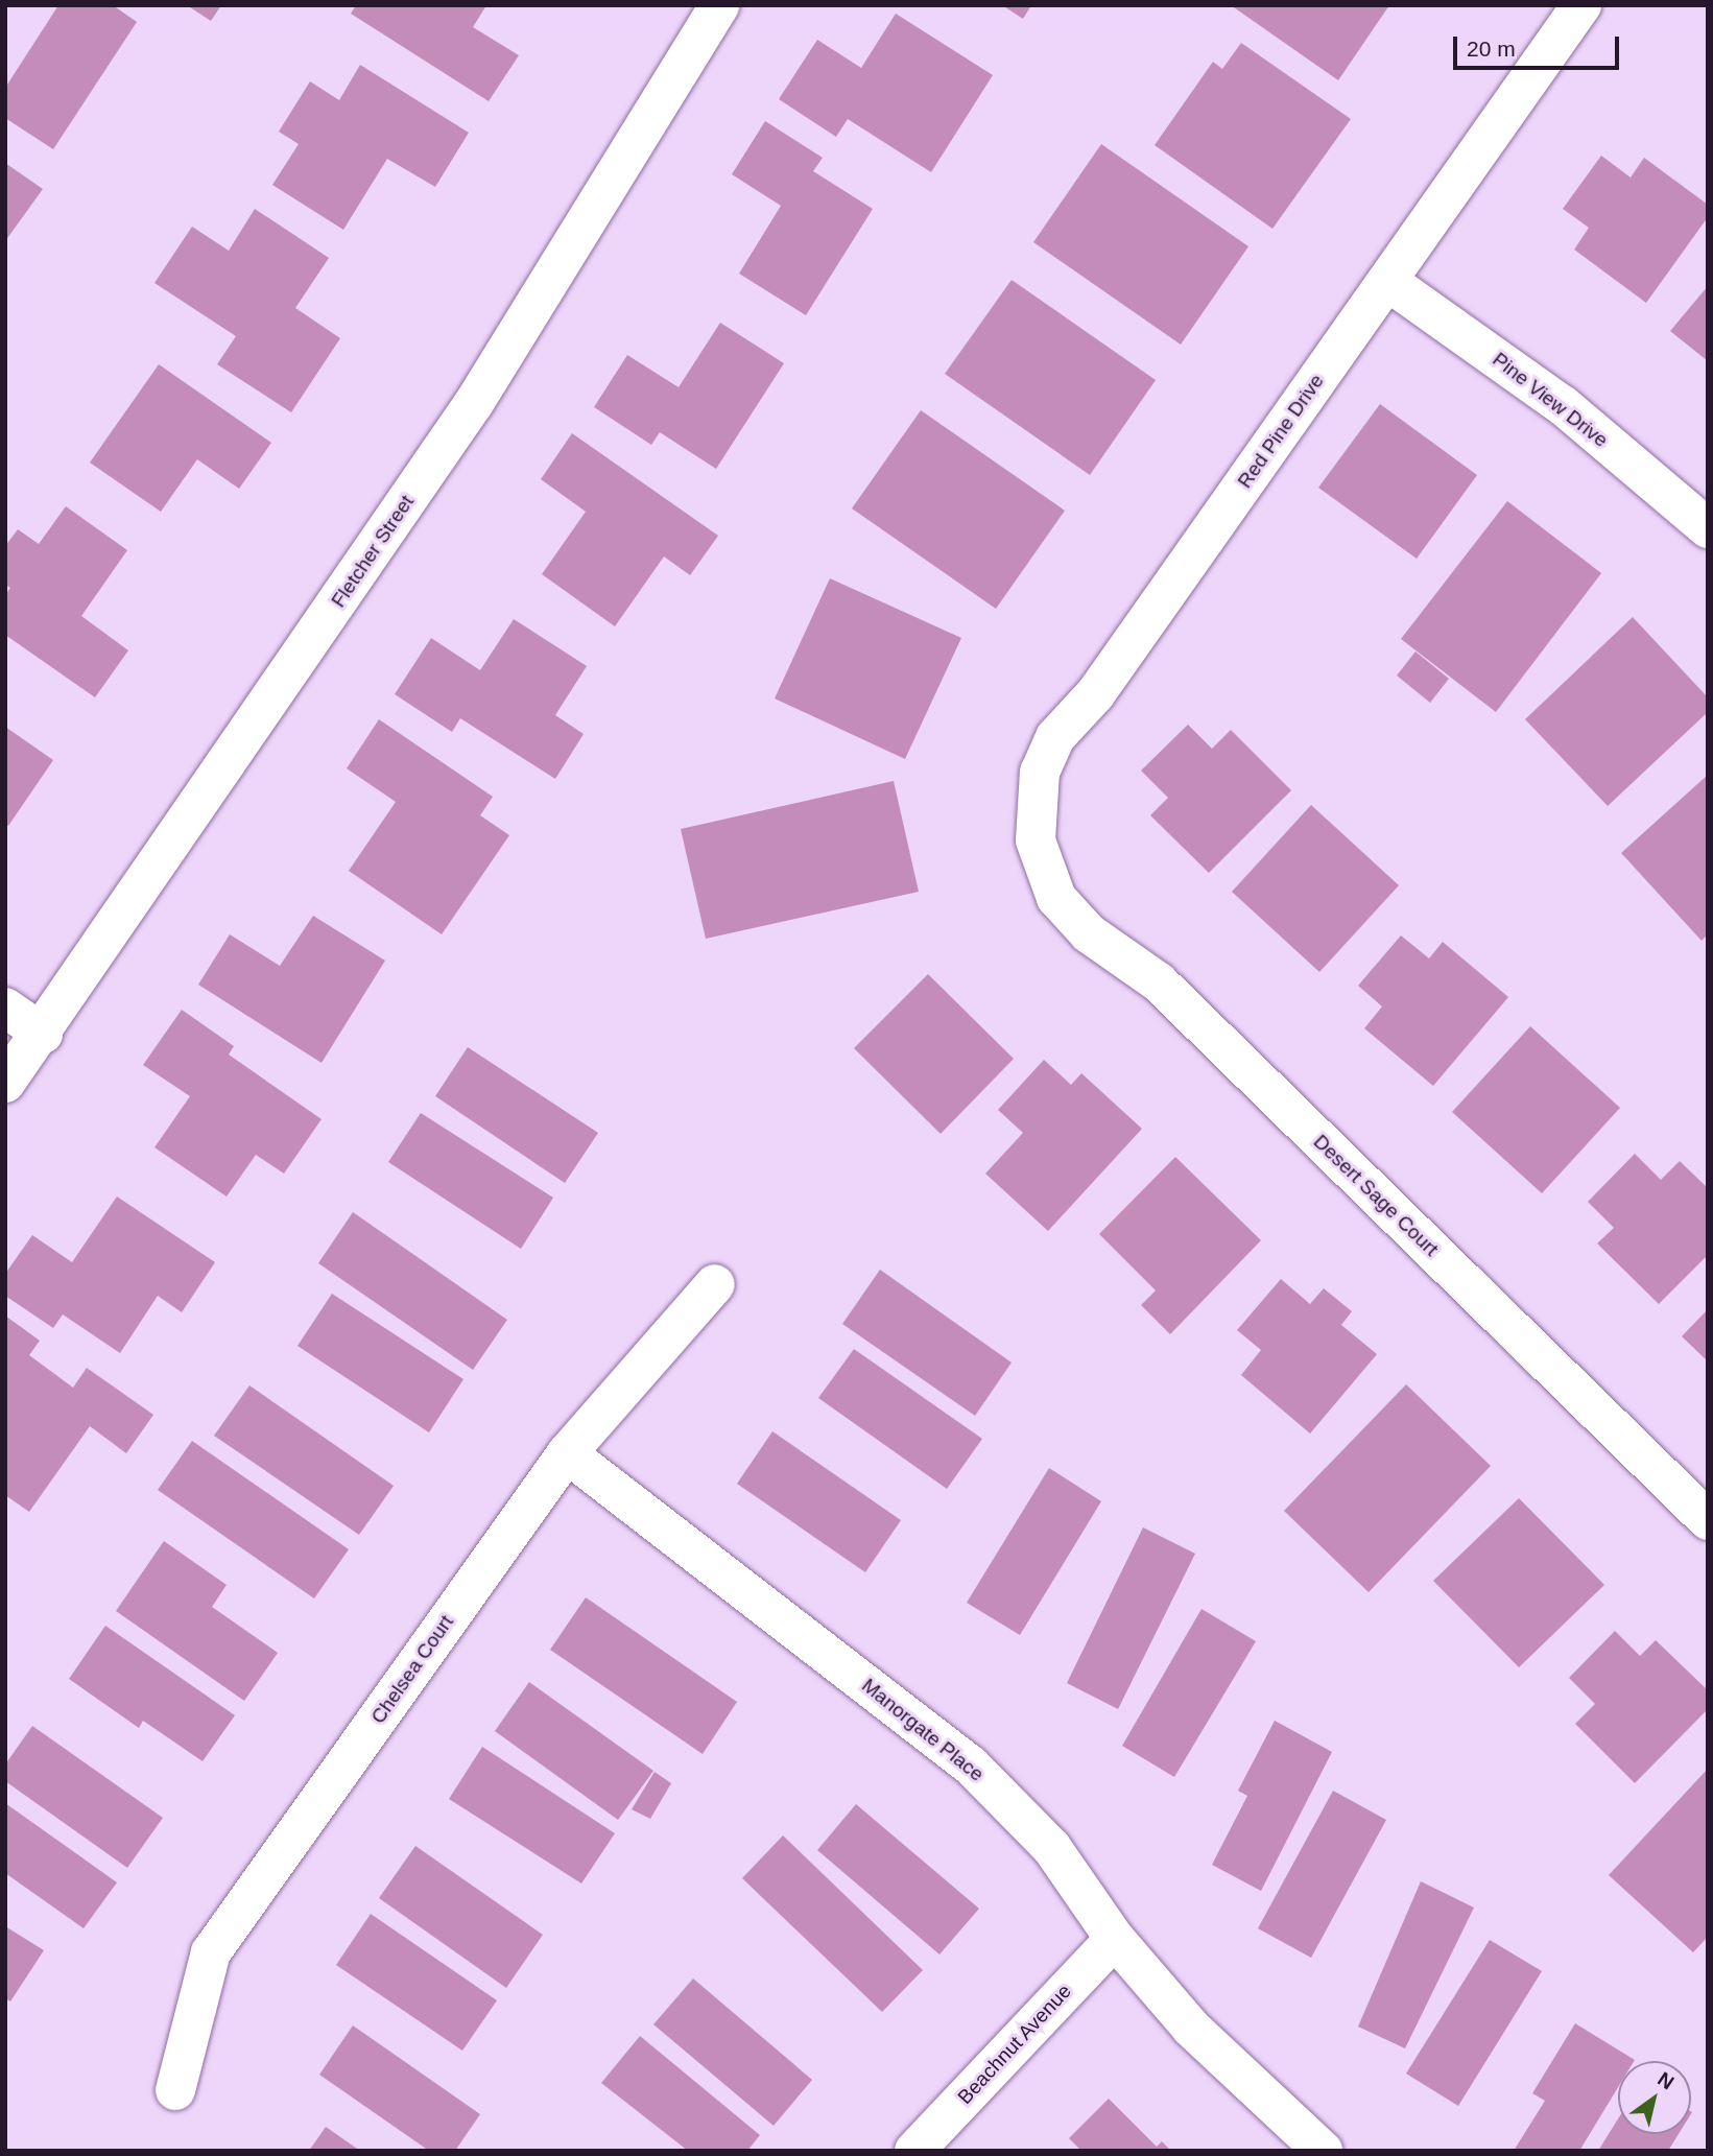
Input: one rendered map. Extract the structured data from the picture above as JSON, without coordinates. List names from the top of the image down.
{
  "streets": {
    "street": [
      "Pine View Drive",
      "Red Pine Drive",
      "Fletcher Street",
      "Desert Sage Court",
      "Chelsea Court",
      "Manorgate Place",
      "Beachnut Avenue"
    ]
  },
  "crossings": [
    ["Pine View Drive", "Red Pine Drive"],
    ["Red Pine Drive", "Desert Sage Court"],
    ["Chelsea Court", "Manorgate Place"],
    ["Manorgate Place", "Beachnut Avenue"]
  ],
  "scale_bar": "20 m",
  "north": "top right"
}
